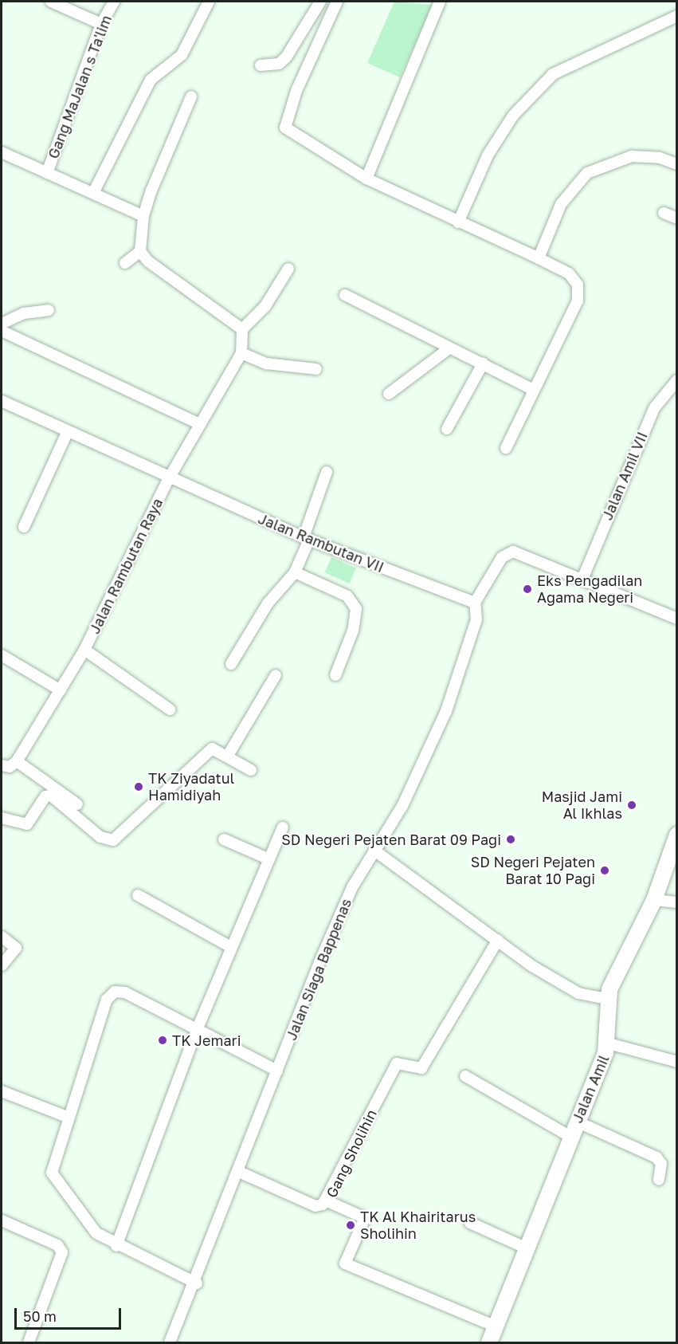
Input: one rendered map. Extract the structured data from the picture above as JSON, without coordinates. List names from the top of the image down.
{
  "streets": {
    "street": [
      "Gang MaJalan s Ta'lim",
      "Jalan Amil VII",
      "Jalan Rambutan VII",
      "Jalan Rambutan Raya",
      "Jalan Siaga Bappenas",
      "Jalan Amil",
      "Gang Sholihin"
    ]
  },
  "crossings": [
    ["Jalan Rambutan VII", "Jalan Rambutan Raya"],
    ["Jalan Rambutan VII", "Jalan Siaga Bappenas"],
    ["Jalan Amil", "Gang Sholihin"]
  ],
  "places": [
    "Eks Pengadilan Agama Negeri",
    "TK Ziyadatul Hamidiyah",
    "Masjid Jami Al Ikhlas",
    "SD Negeri Pejaten Barat 09 Pagi",
    "SD Negeri Pejaten Barat 10 Pagi",
    "TK Jemari",
    "TK Al Khairitarus Sholihin"
  ],
  "scale_bar": "50 m"
}
